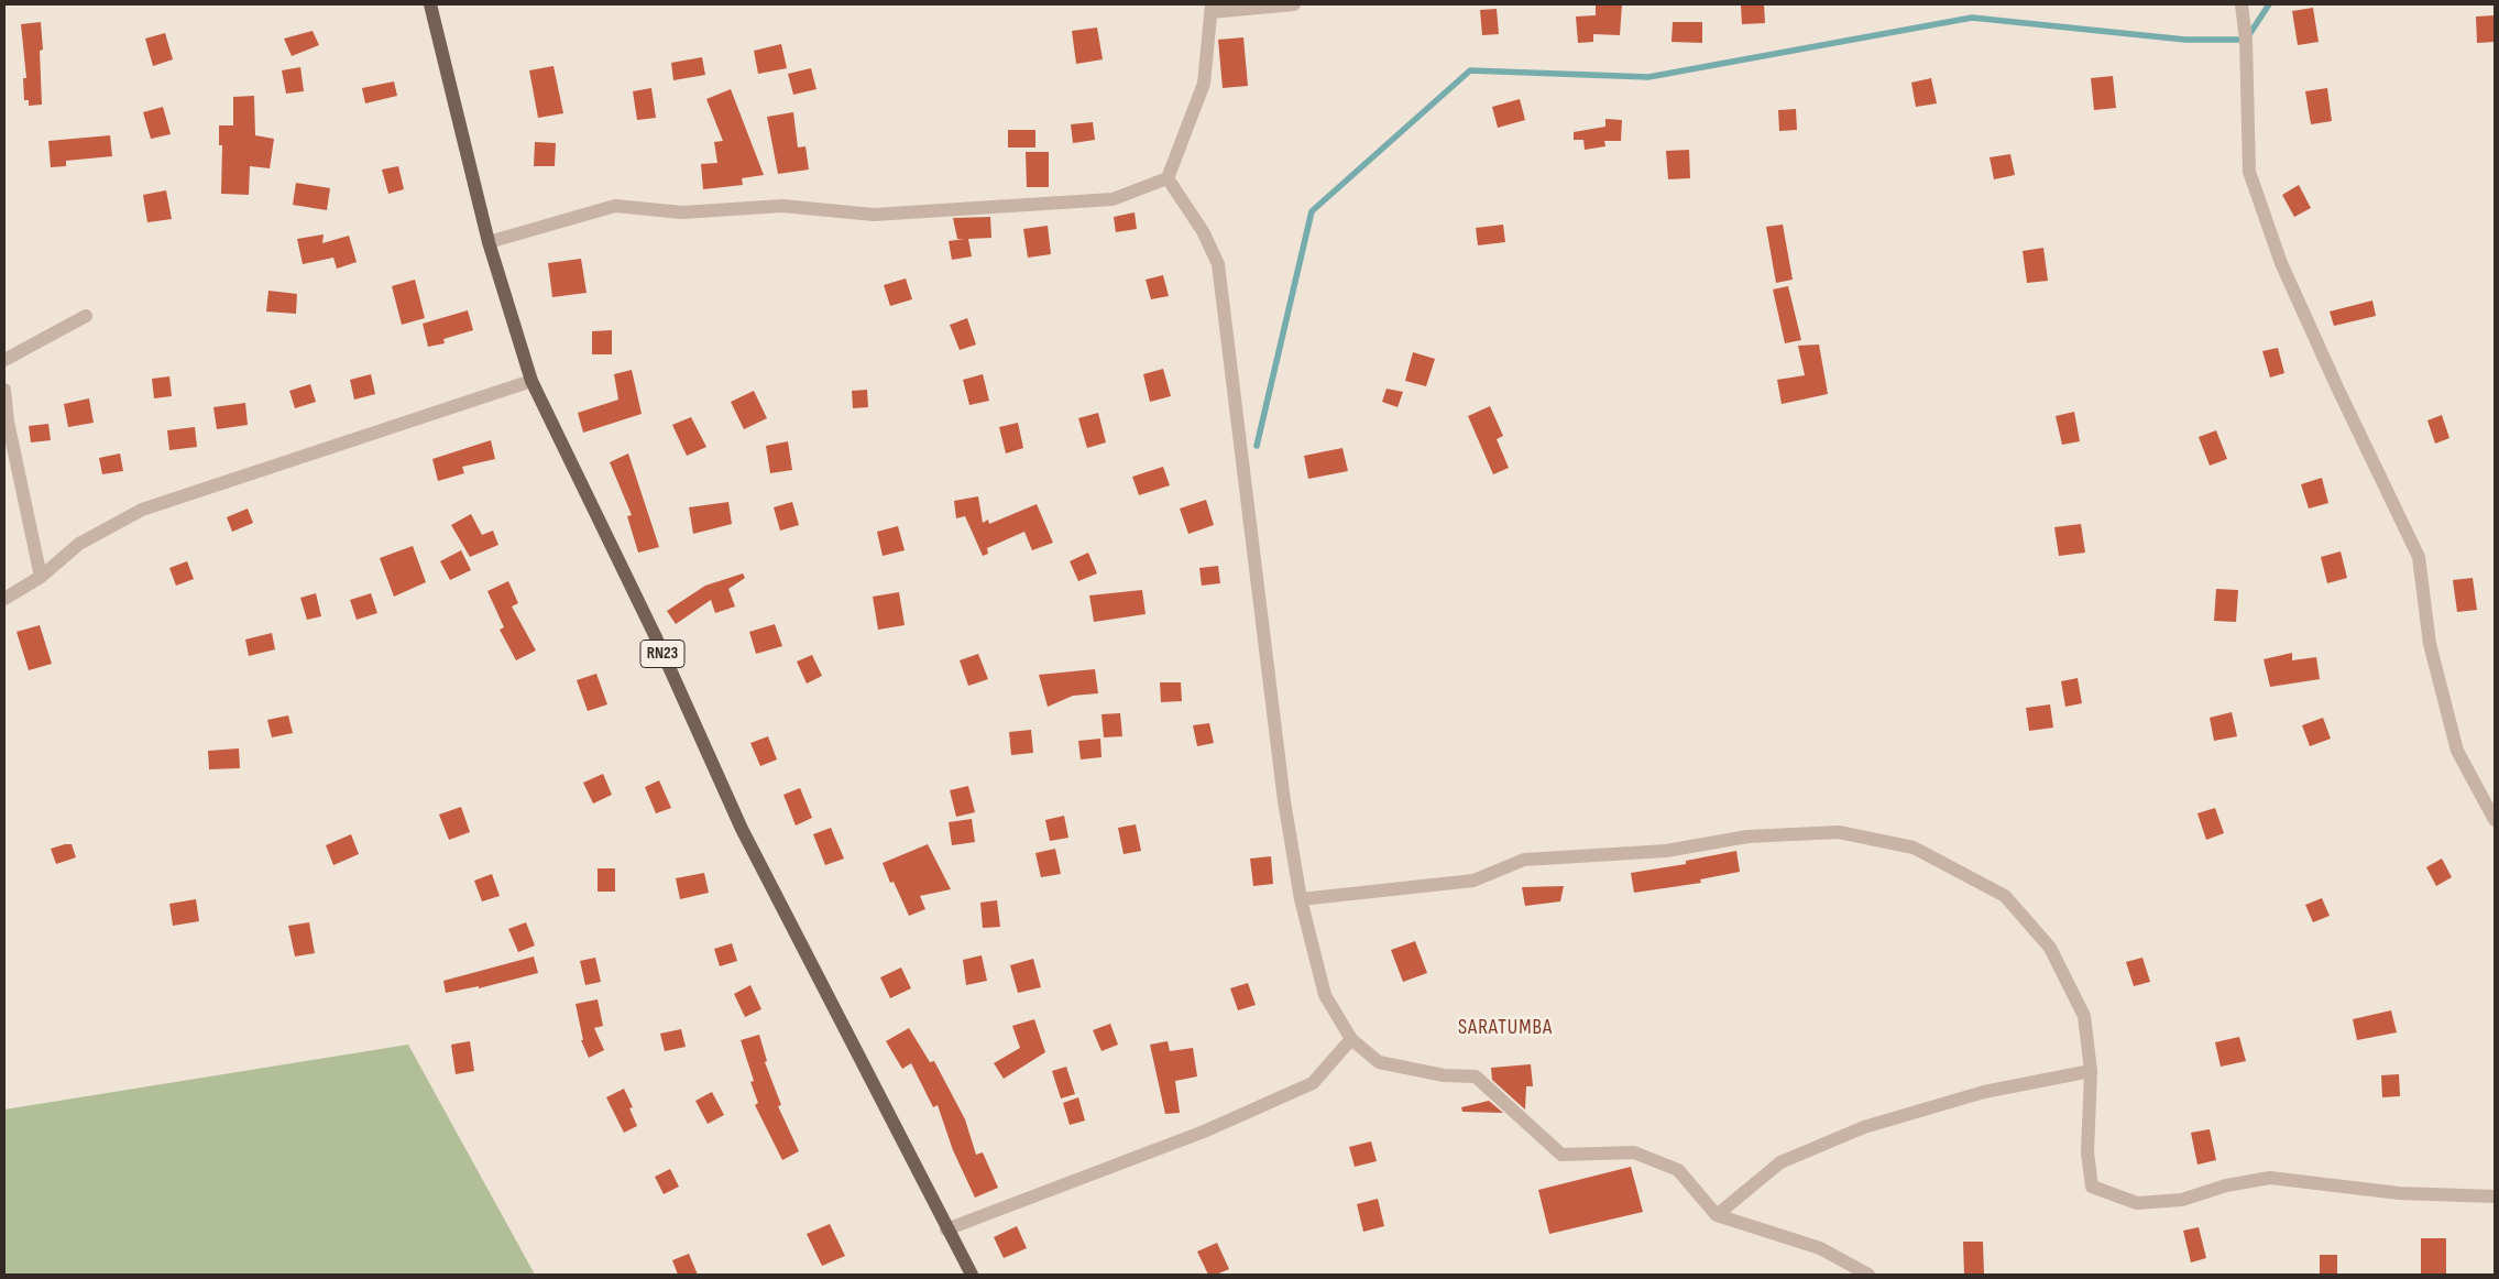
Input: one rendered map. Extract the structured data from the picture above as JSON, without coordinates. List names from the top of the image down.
{
  "streets": {
    "main road": ["RN23"]
  },
  "districts": ["SARATUMBA"]
}
